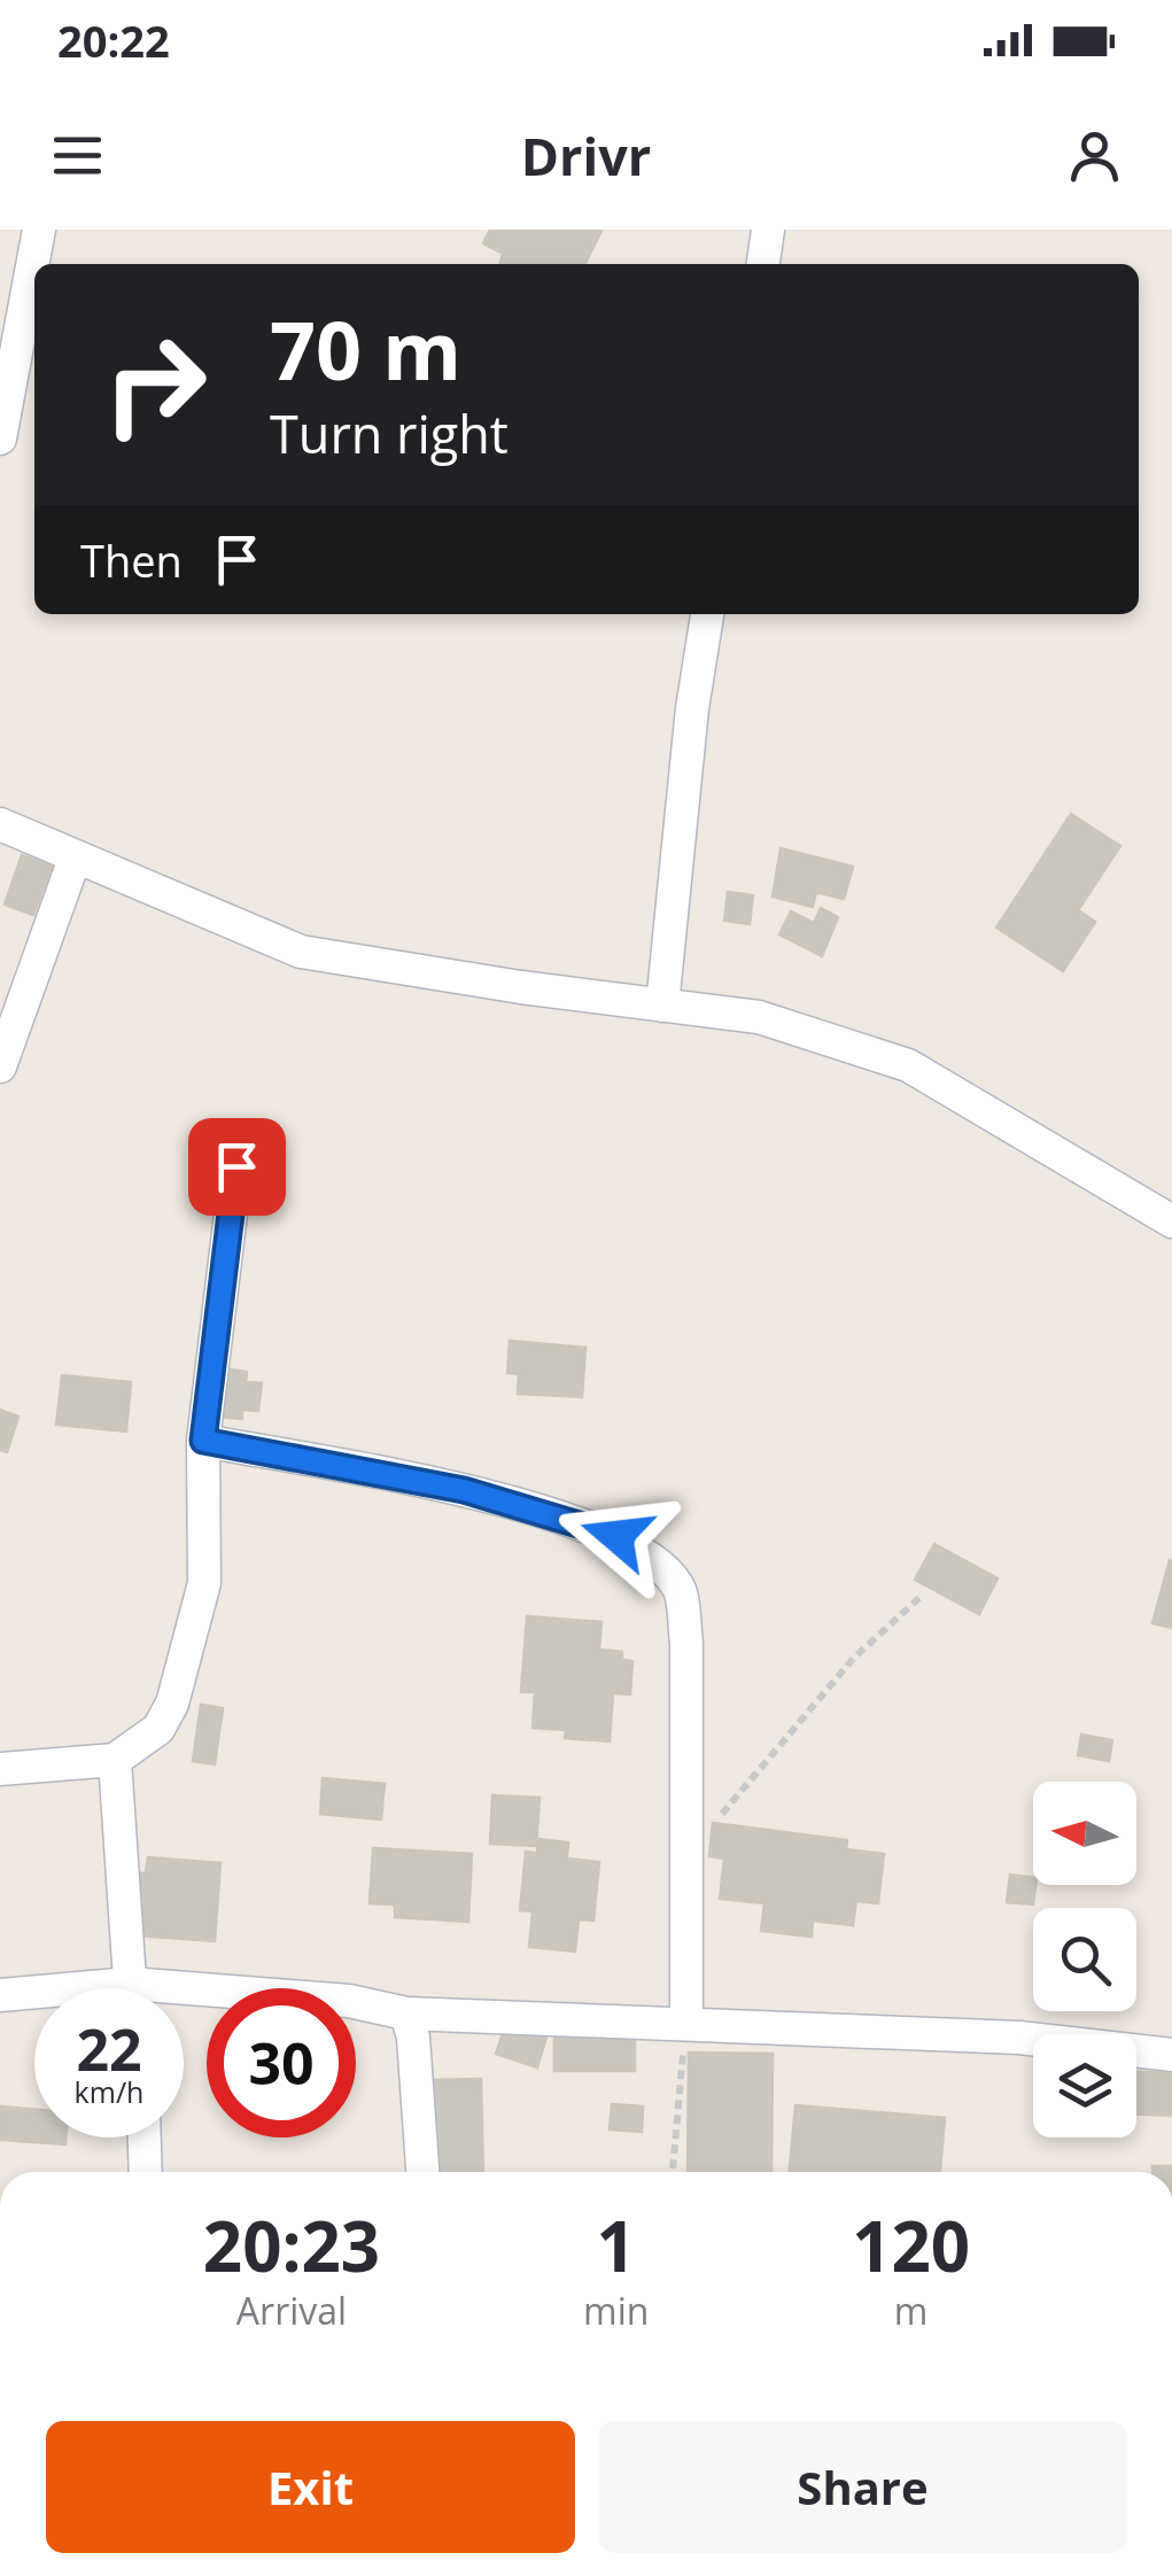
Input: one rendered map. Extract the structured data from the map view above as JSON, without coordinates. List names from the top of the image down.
{
  "north": "left",
  "page": {
    "status": "20:22",
    "header": "Drivr",
    "turn": ["70 m", "Turn right"],
    "then": "Then",
    "speed": "22 km/h",
    "limit": "30",
    "eta": [
      "20:23",
      "Arrival",
      "1",
      "min",
      "120",
      "m"
    ],
    "buttons": ["Exit", "Share"]
  }
}
